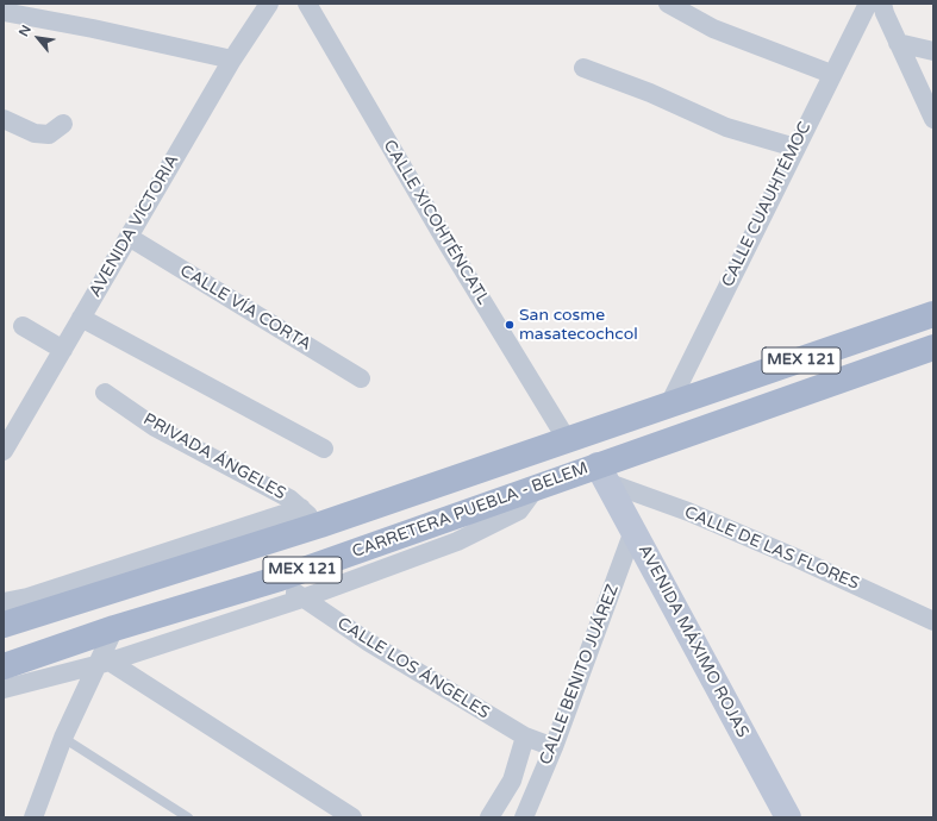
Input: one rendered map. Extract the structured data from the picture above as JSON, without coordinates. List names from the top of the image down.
{
  "streets": {
    "main road": ["MEX 121", "CARRETERA PUEBLA - BELEM", "AVENIDA MÁXIMO ROJAS"],
    "street": [
      "CALLE CUAUHTÉMOC",
      "CALLE XICOHTÉNCATL",
      "AVENIDA VICTORIA",
      "CALLE VÍA CORTA",
      "PRIVADA ÁNGELES",
      "CALLE DE LAS FLORES",
      "CALLE LOS ÁNGELES",
      "CALLE BENITO JUÁREZ"
    ]
  },
  "crossings": [
    ["CALLE CUAUHTÉMOC", "CARRETERA PUEBLA - BELEM"],
    ["CALLE XICOHTÉNCATL", "CARRETERA PUEBLA - BELEM"],
    ["AVENIDA VICTORIA", "CALLE VÍA CORTA"],
    ["PRIVADA ÁNGELES", "CARRETERA PUEBLA - BELEM"],
    ["CARRETERA PUEBLA - BELEM", "CALLE DE LAS FLORES"],
    ["CARRETERA PUEBLA - BELEM", "AVENIDA MÁXIMO ROJAS"],
    ["CARRETERA PUEBLA - BELEM", "CALLE LOS ÁNGELES"],
    ["CALLE DE LAS FLORES", "AVENIDA MÁXIMO ROJAS"],
    ["AVENIDA MÁXIMO ROJAS", "CALLE BENITO JUÁREZ"],
    ["CALLE LOS ÁNGELES", "CALLE BENITO JUÁREZ"]
  ],
  "places": ["San cosme masatecochcol"],
  "north": "top left"
}
